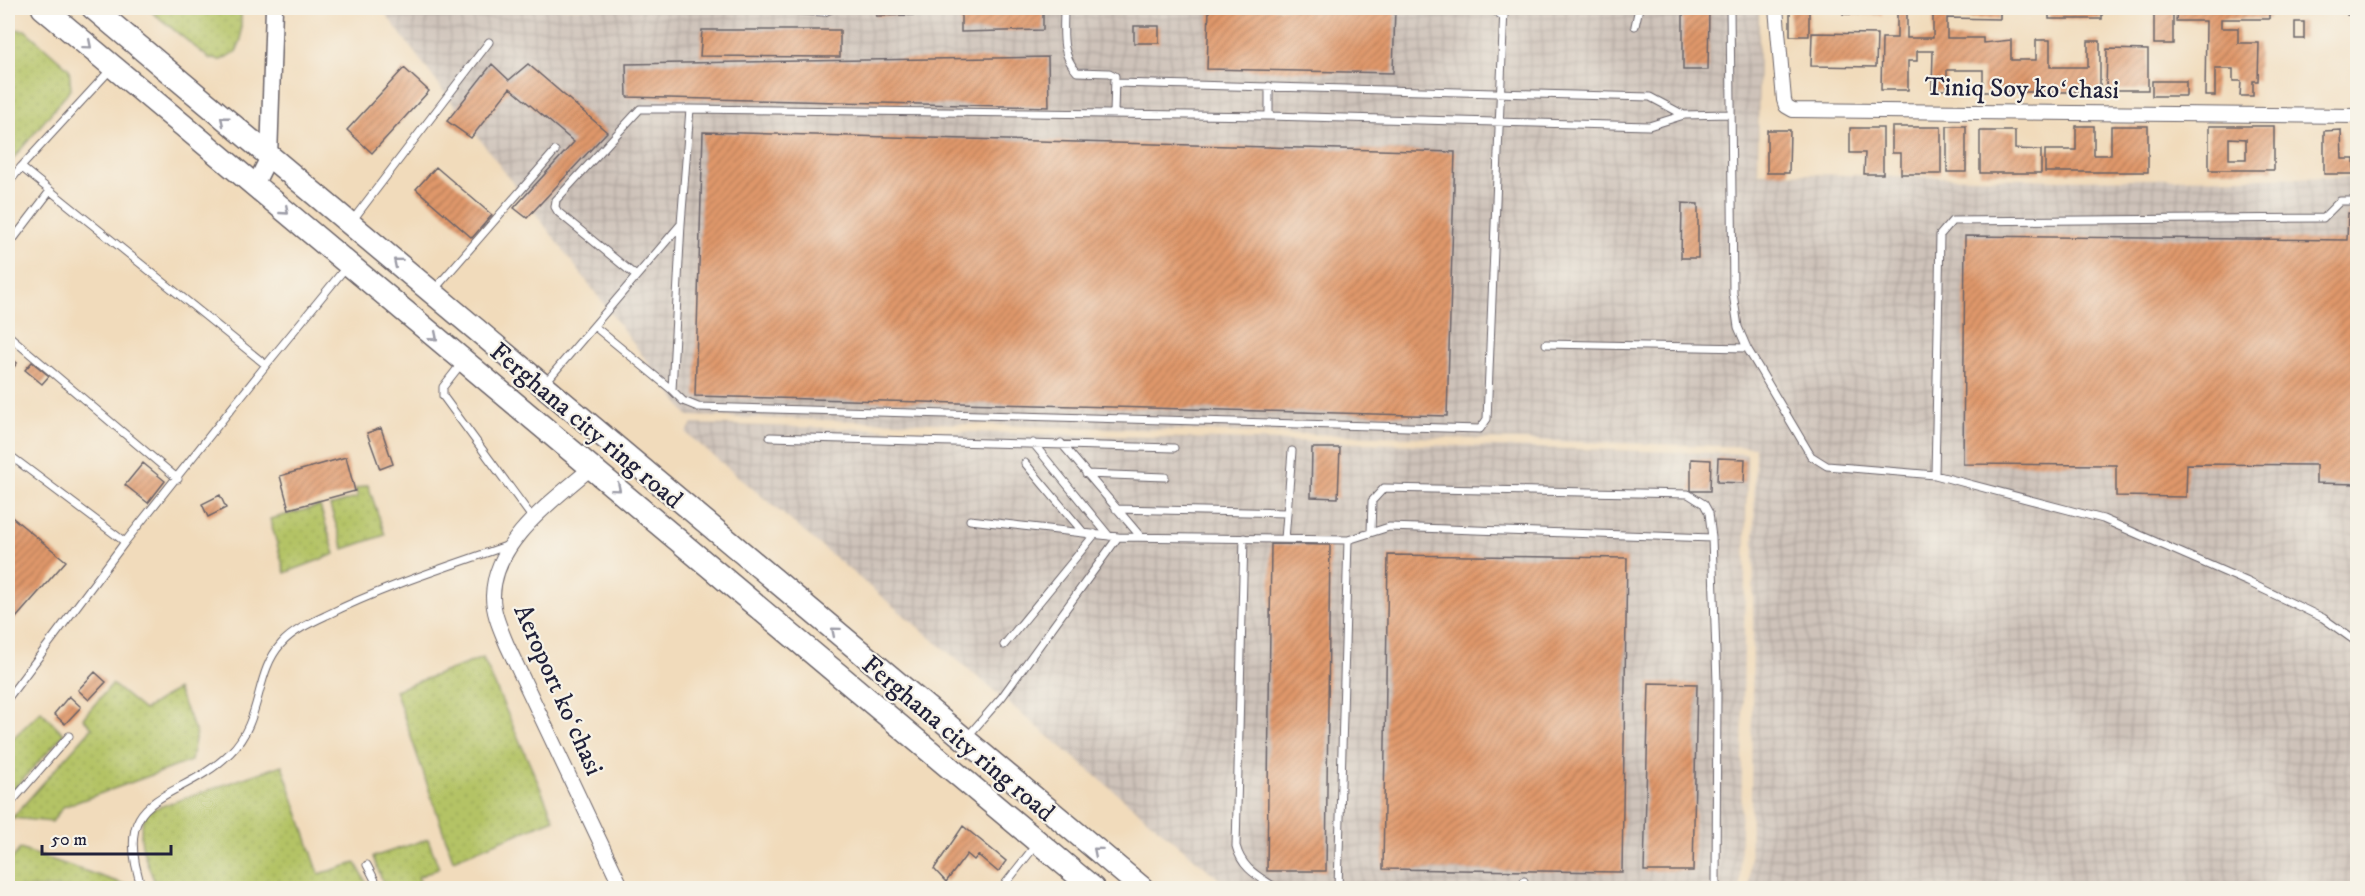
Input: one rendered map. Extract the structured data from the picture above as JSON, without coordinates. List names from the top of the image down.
{
  "streets": {
    "highway": ["Ferghana city ring road"],
    "street": ["Tiniq Soy koʻchasi", "Aeroport koʻchasi"]
  },
  "crossings": [
    ["Ferghana city ring road", "Aeroport koʻchasi"]
  ],
  "scale_bar": "50 m"
}
